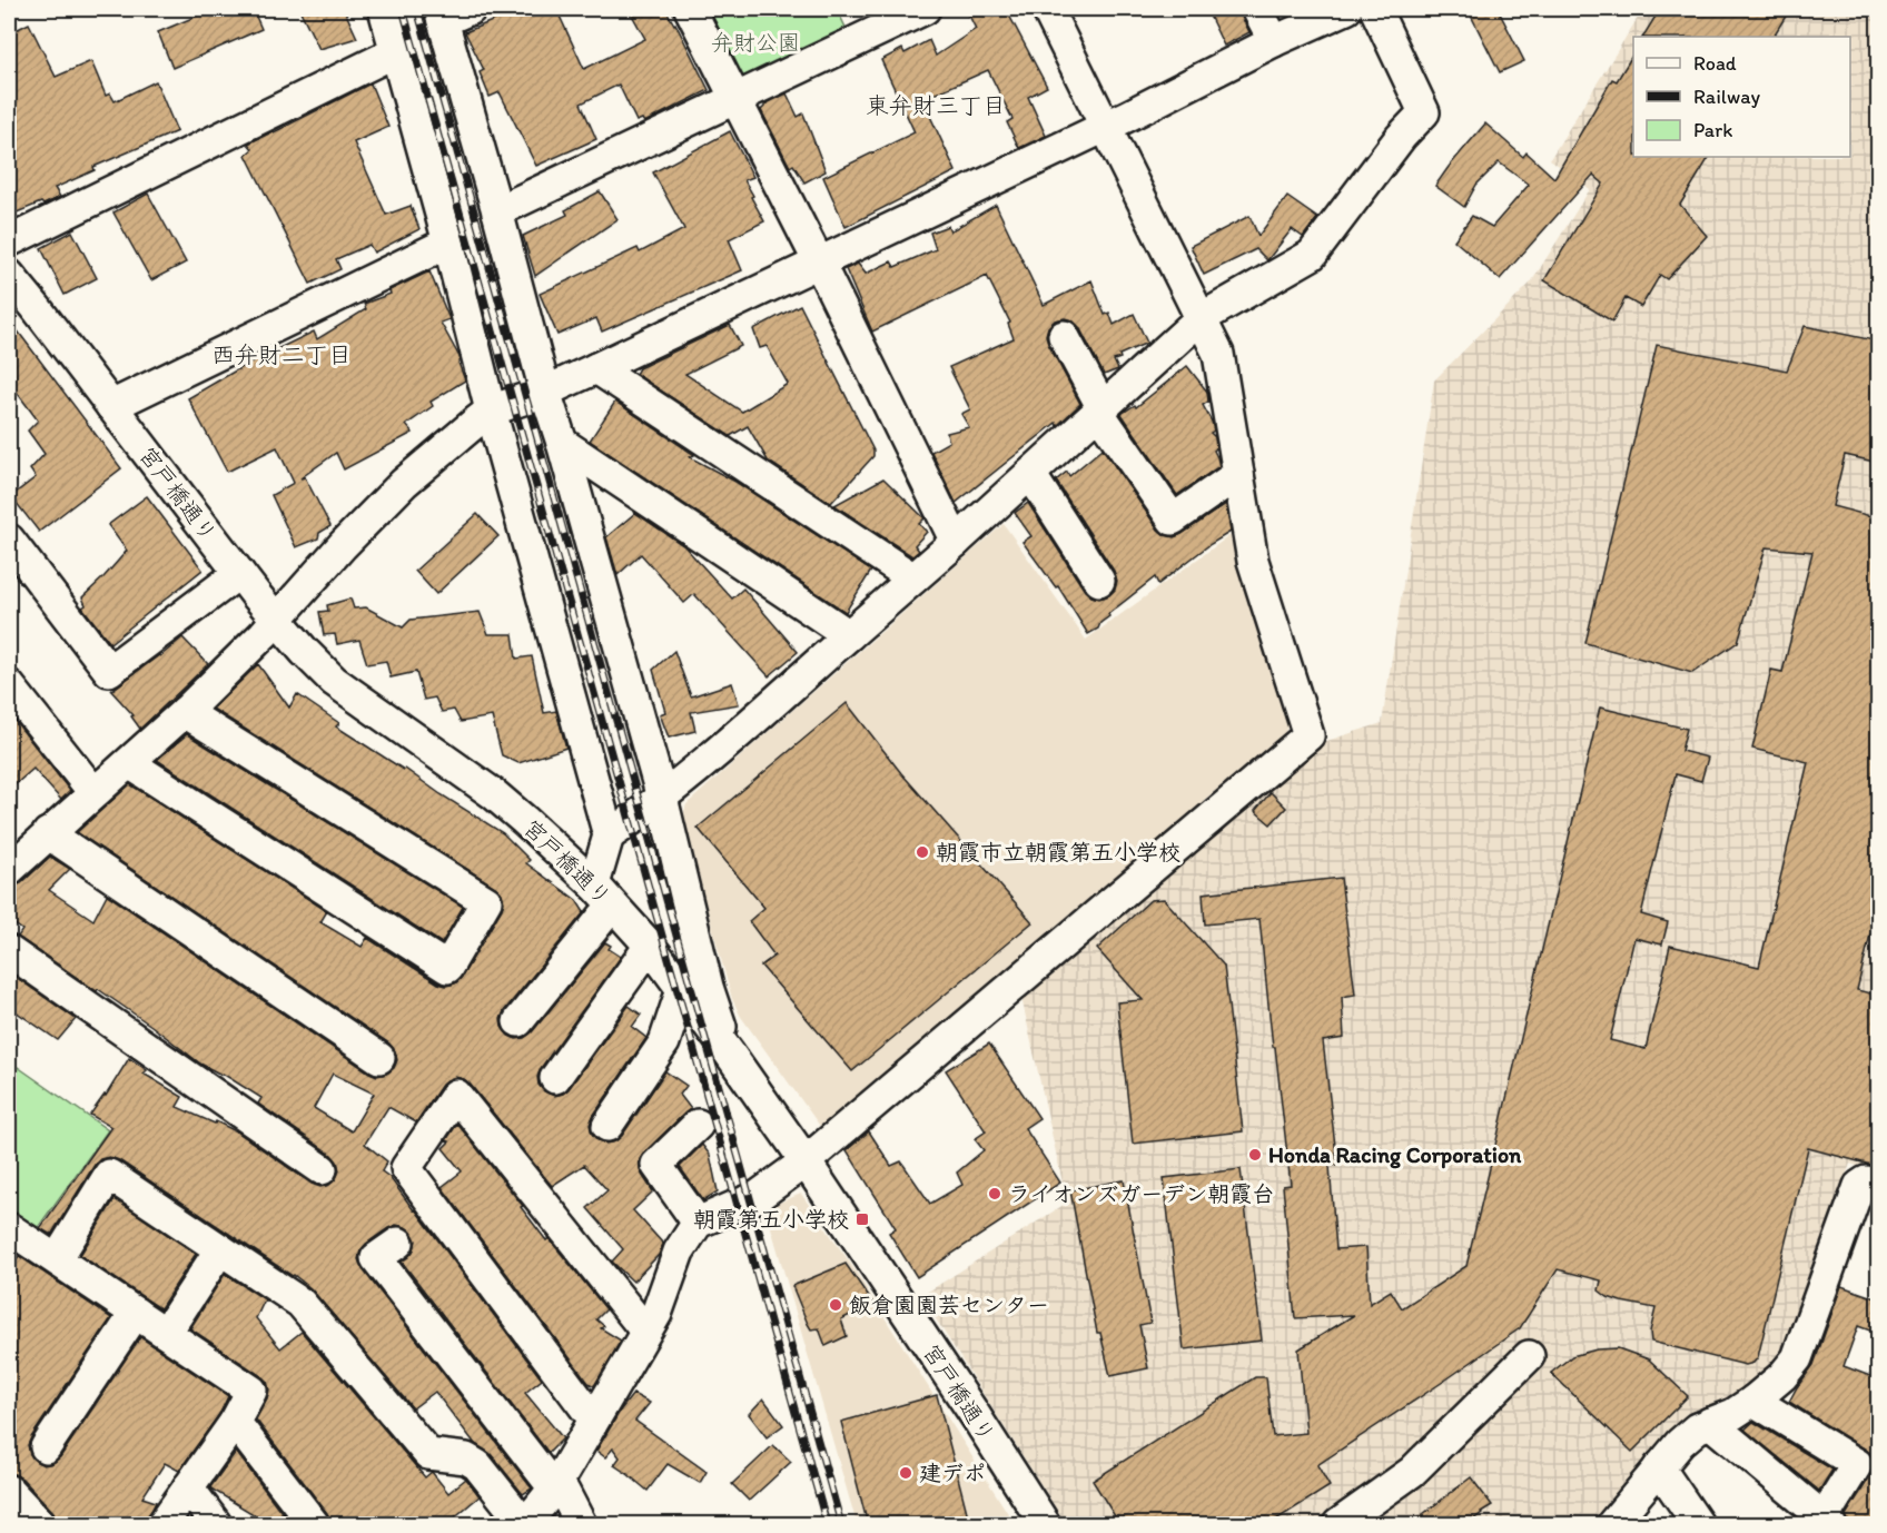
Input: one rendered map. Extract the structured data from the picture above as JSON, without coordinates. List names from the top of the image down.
{
  "streets": {
    "street": ["宮戸橋通り"]
  },
  "districts": ["東弁財三丁目", "西弁財二丁目"],
  "parks": ["弁財公園"],
  "places": {
    "other": [
      "朝霞市立朝霞第五小学校",
      "Honda Racing Corporation",
      "ライオンズガーデン朝霞台",
      "飯倉園園芸センター",
      "建デポ"
    ],
    "transit": ["朝霞第五小学校"]
  },
  "legend": ["Road", "Railway", "Park"]
}
